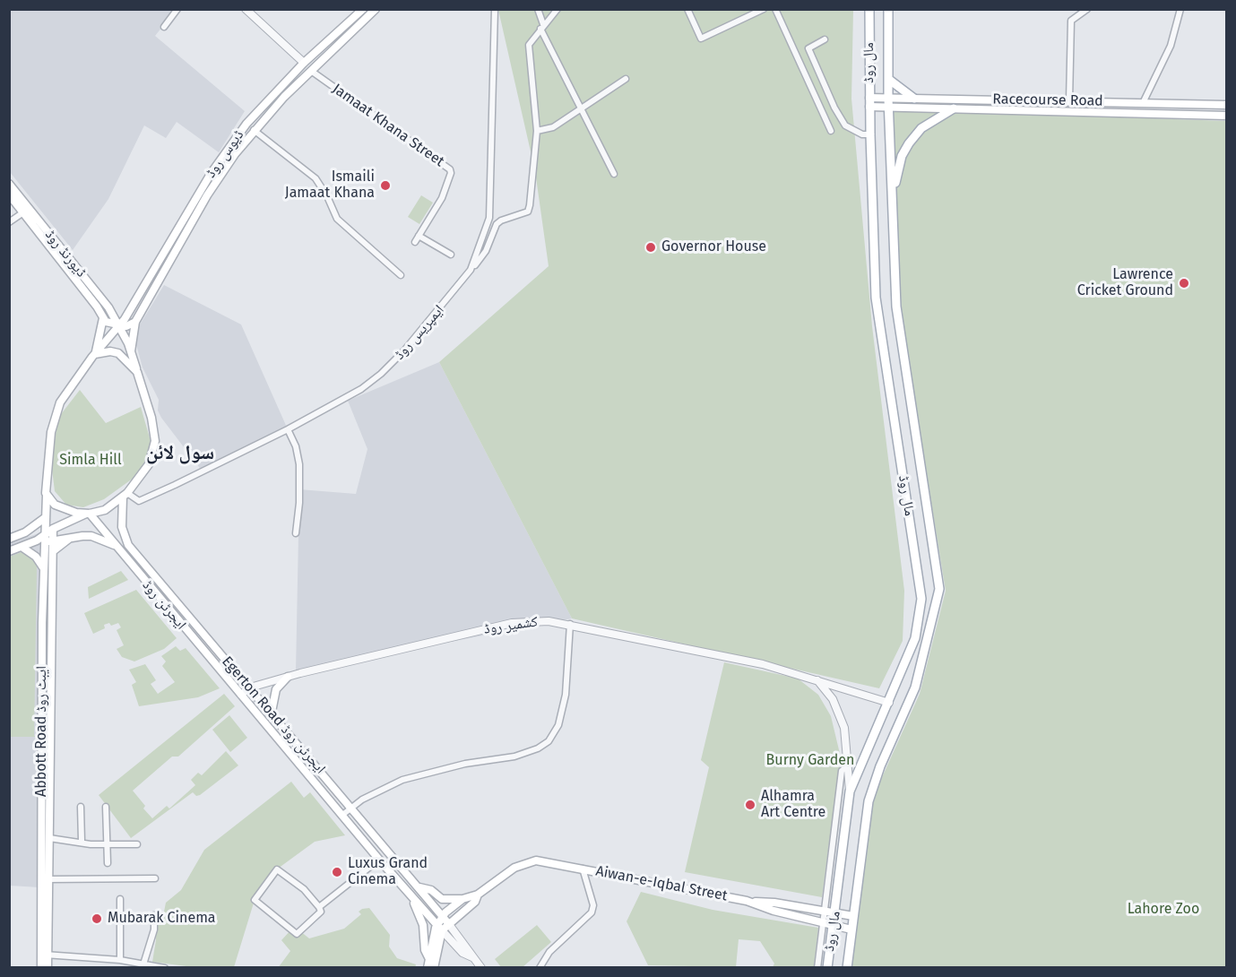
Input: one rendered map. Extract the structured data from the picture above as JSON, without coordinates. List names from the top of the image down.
{
  "streets": {
    "main road": [
      "مال روڈ",
      "Racecourse Road",
      "ڈیوس روڈ",
      "ڈیورنڈ روڈ",
      "ایجرٹن روڈ",
      "Egerton Road ایجرٹن روڈ",
      "Abbott Road ایبٹ روڈ",
      "Aiwan-e-Iqbal Street"
    ],
    "street": ["Jamaat Khana Street", "ایمپریس روڈ", "کشمیر روڈ"]
  },
  "crossings": [
    ["مال روڈ", "Racecourse Road"],
    ["مال روڈ", "کشمیر روڈ"],
    ["مال روڈ", "Aiwan-e-Iqbal Street"],
    ["Jamaat Khana Street", "ڈیوس روڈ"],
    ["ڈیوس روڈ", "ڈیورنڈ روڈ"],
    ["ڈیوس روڈ", "ایمپریس روڈ"],
    ["ڈیوس روڈ", "ایجرٹن روڈ"],
    ["ڈیوس روڈ", "Egerton Road ایجرٹن روڈ"],
    ["ڈیوس روڈ", "Abbott Road ایبٹ روڈ"],
    ["ڈیورنڈ روڈ", "ایمپریس روڈ"],
    ["ڈیورنڈ روڈ", "ایجرٹن روڈ"],
    ["ڈیورنڈ روڈ", "Egerton Road ایجرٹن روڈ"],
    ["ڈیورنڈ روڈ", "Abbott Road ایبٹ روڈ"],
    ["ایمپریس روڈ", "ایجرٹن روڈ"],
    ["ایمپریس روڈ", "Egerton Road ایجرٹن روڈ"],
    ["ایمپریس روڈ", "Abbott Road ایبٹ روڈ"],
    ["ایجرٹن روڈ", "کشمیر روڈ"],
    ["ایجرٹن روڈ", "Egerton Road ایجرٹن روڈ"],
    ["ایجرٹن روڈ", "Abbott Road ایبٹ روڈ"],
    ["کشمیر روڈ", "Egerton Road ایجرٹن روڈ"],
    ["Egerton Road ایجرٹن روڈ", "Abbott Road ایبٹ روڈ"],
    ["Egerton Road ایجرٹن روڈ", "Aiwan-e-Iqbal Street"]
  ],
  "districts": ["سول لائن"],
  "parks": ["Simla Hill", "Burny Garden", "Lahore Zoo"],
  "places": [
    "Ismaili Jamaat Khana",
    "Governor House",
    "Lawrence Cricket Ground",
    "Alhamra Art Centre",
    "Luxus Grand Cinema",
    "Mubarak Cinema"
  ]
}
